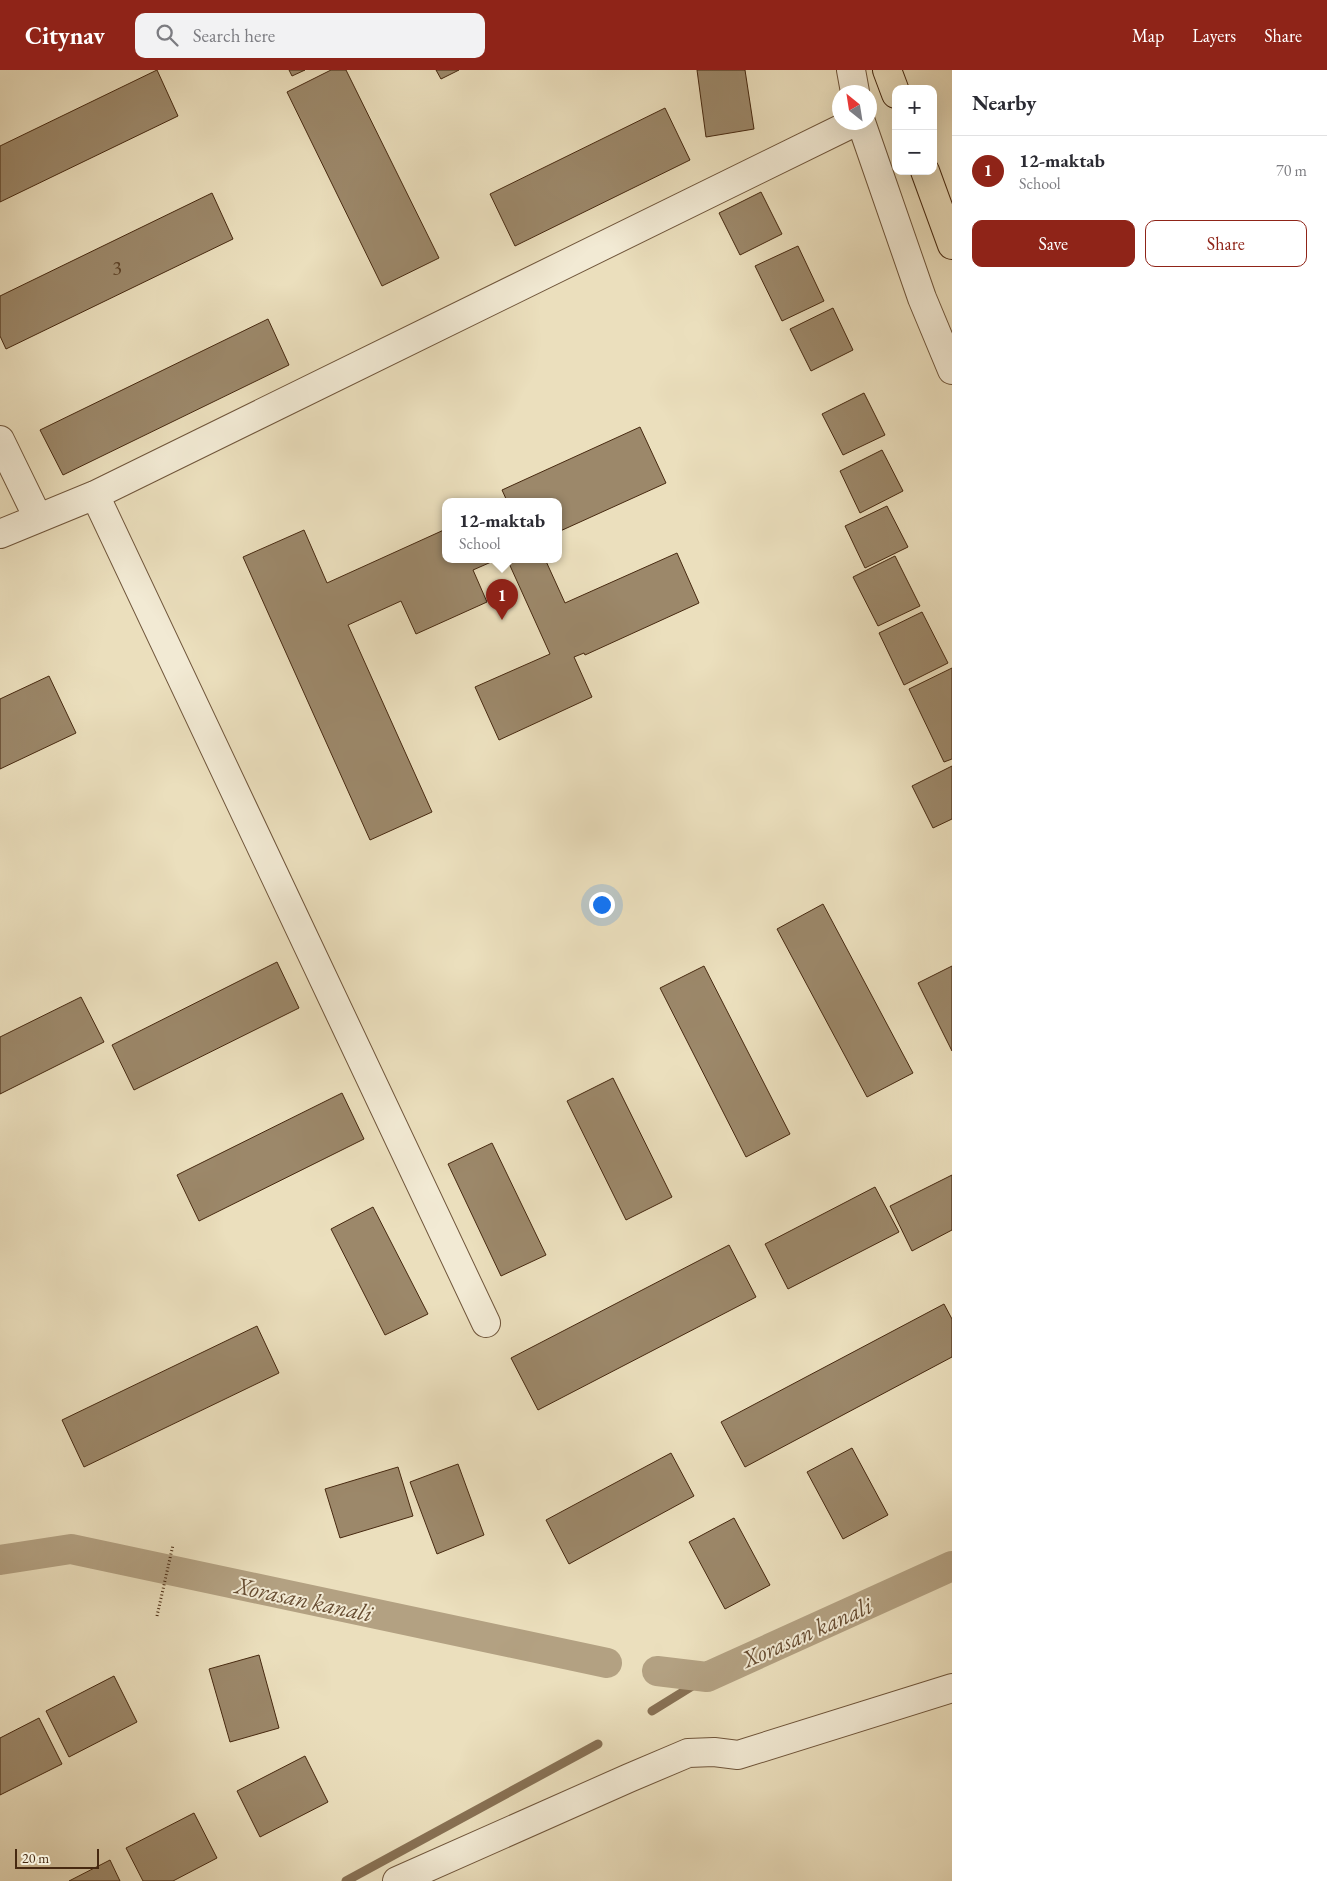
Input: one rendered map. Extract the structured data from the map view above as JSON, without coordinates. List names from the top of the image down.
{
  "water": ["Xorasan kanali"],
  "house_numbers": ["3"],
  "scale_bar": "20 m",
  "north": "top left",
  "page": {
    "header": "Citynav",
    "search": "Search here",
    "nav": ["Map", "Layers", "Share"],
    "heading": "Nearby",
    "map_buttons": ["+", "−"],
    "list": [
      {
        "mark": "1",
        "name": "12-maktab",
        "note": "School",
        "value": "70 m"
      }
    ],
    "buttons": ["Save", "Share"],
    "popup": ["12-maktab", "School"],
    "pins": "1",
    "scale": "20 m"
  }
}
